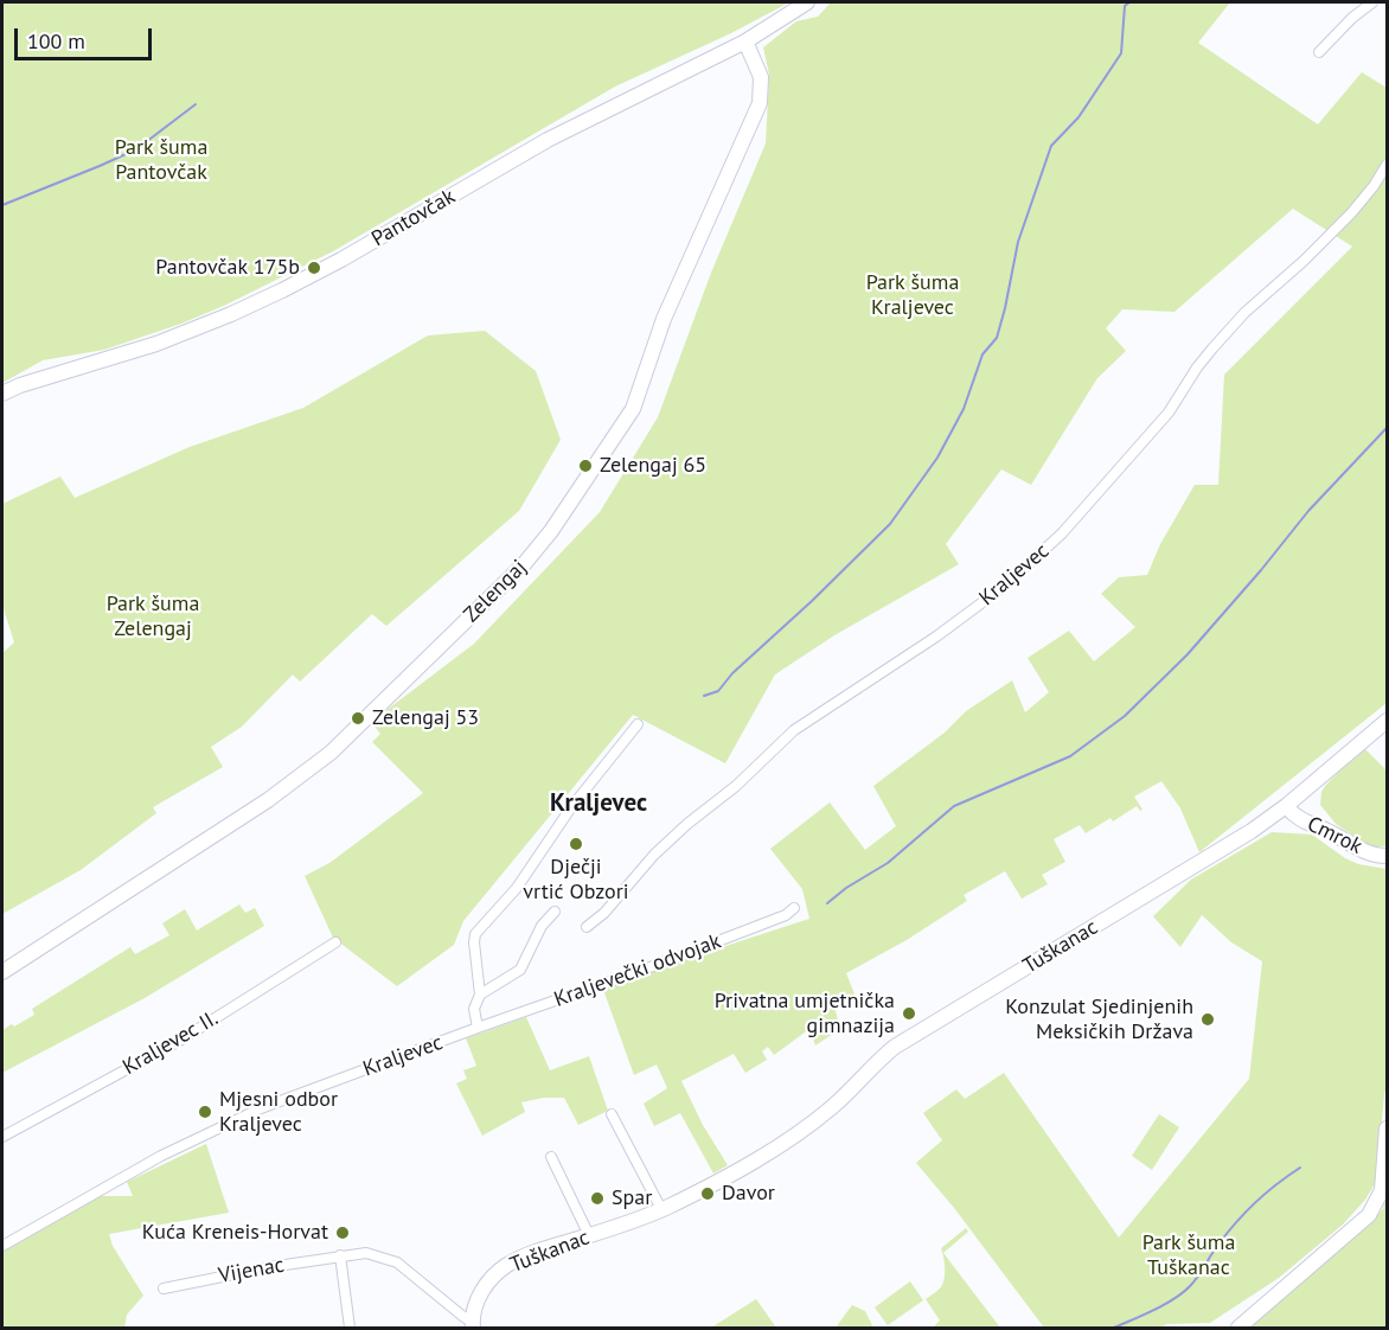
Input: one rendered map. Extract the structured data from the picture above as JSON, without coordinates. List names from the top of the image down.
{
  "streets": {
    "street": [
      "Pantovčak",
      "Kraljevec",
      "Zelengaj",
      "Cmrok",
      "Tuškanac",
      "Kraljevečki odvojak",
      "Kraljevec II.",
      "Vijenac"
    ]
  },
  "crossings": [
    ["Pantovčak", "Zelengaj"],
    ["Kraljevec", "Kraljevečki odvojak"],
    ["Cmrok", "Tuškanac"],
    ["Tuškanac", "Vijenac"]
  ],
  "districts": ["Kraljevec"],
  "parks": [
    "Park šuma Pantovčak",
    "Park šuma Kraljevec",
    "Park šuma Zelengaj",
    "Park šuma Tuškanac"
  ],
  "places": [
    "Pantovčak 175b",
    "Zelengaj 65",
    "Zelengaj 53",
    "Dječji vrtić Obzori",
    "Privatna umjetnička gimnazija",
    "Konzulat Sjedinjenih Meksičkih Država",
    "Mjesni odbor Kraljevec",
    "Davor",
    "Spar",
    "Kuća Kreneis-Horvat"
  ],
  "scale_bar": "100 m"
}
